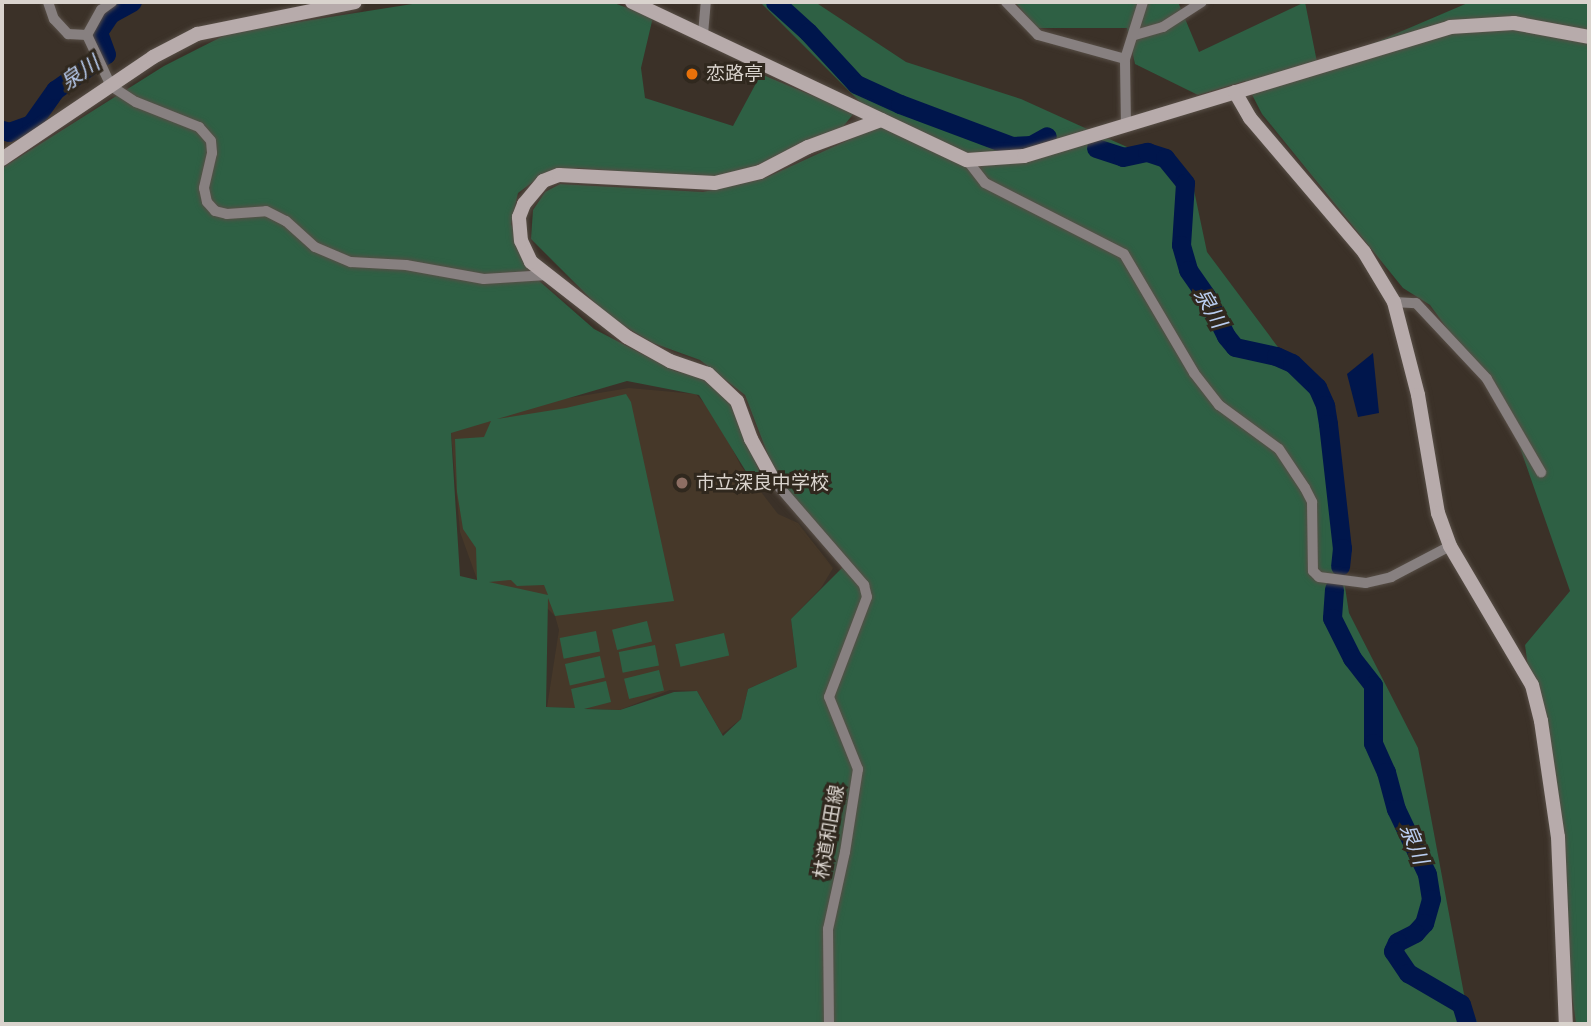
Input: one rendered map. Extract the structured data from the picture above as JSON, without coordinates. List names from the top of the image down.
{
  "streets": {
    "street": ["林道和田線"]
  },
  "water": ["泉川"],
  "places": ["恋路亭", "市立深良中学校"]
}
